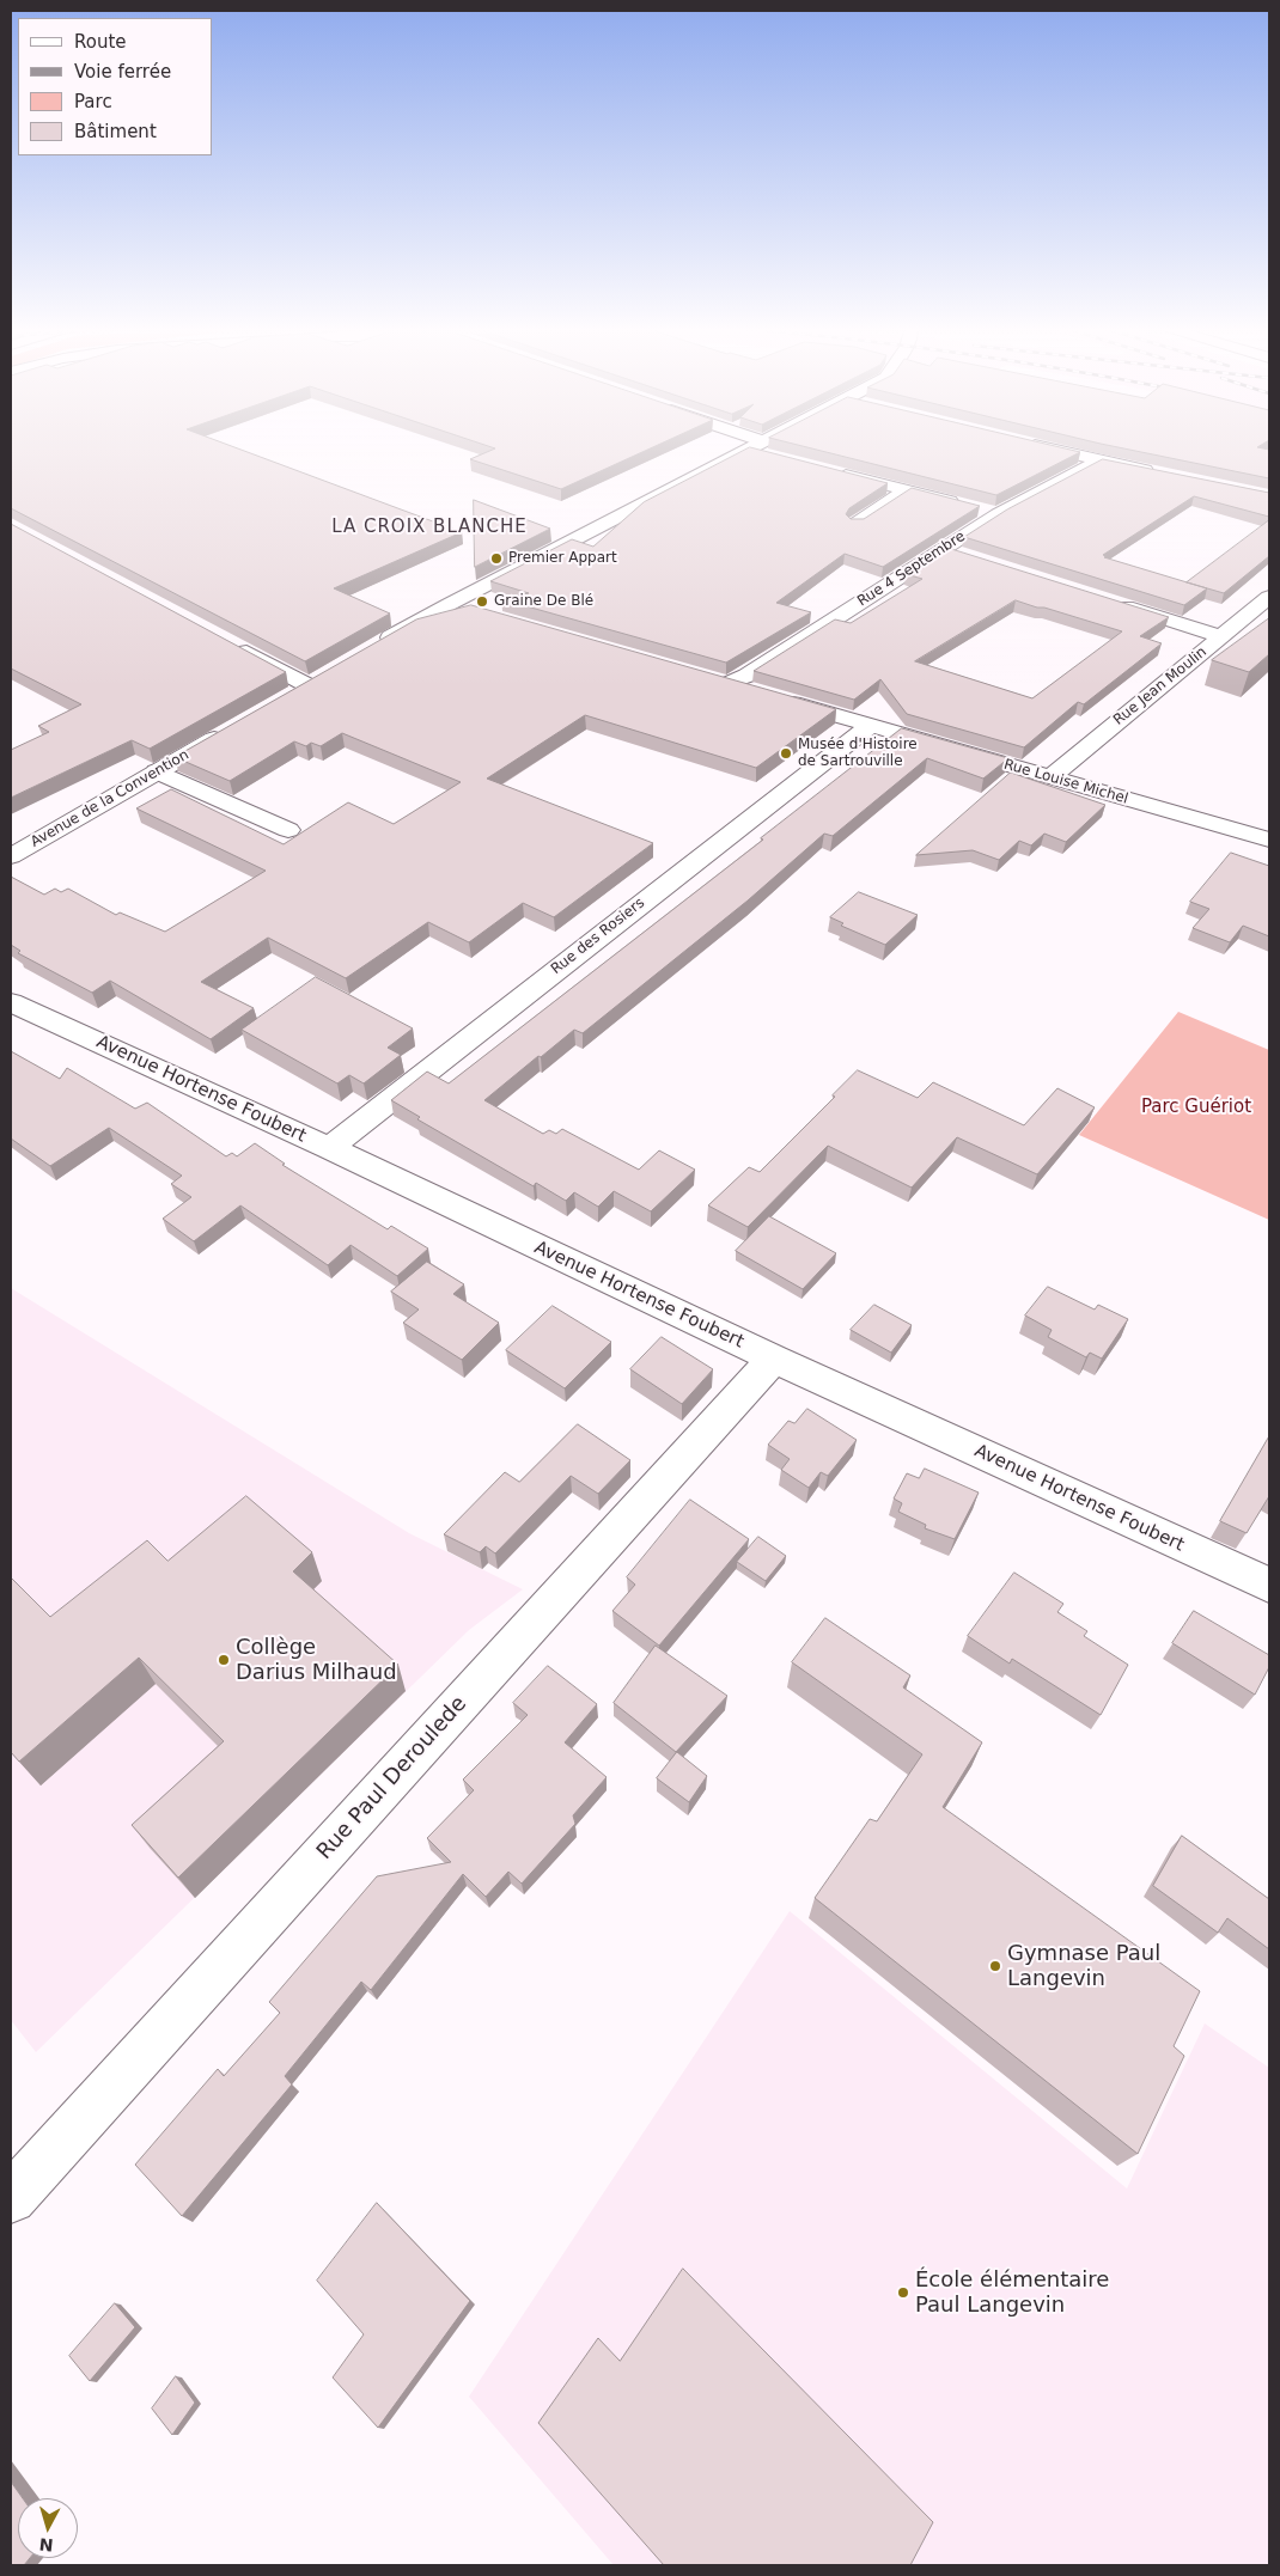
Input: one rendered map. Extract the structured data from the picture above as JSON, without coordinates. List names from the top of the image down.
{
  "streets": {
    "street": [
      "Rue 4 Septembre",
      "Rue Jean Moulin",
      "Rue Louise Michel",
      "Avenue de la Convention",
      "Rue des Rosiers",
      "Avenue Hortense Foubert",
      "Rue Paul Deroulede"
    ]
  },
  "crossings": [
    ["Rue 4 Septembre", "Rue Louise Michel"],
    ["Rue Jean Moulin", "Rue Louise Michel"],
    ["Rue Louise Michel", "Rue des Rosiers"],
    ["Rue des Rosiers", "Avenue Hortense Foubert"],
    ["Avenue Hortense Foubert", "Rue Paul Deroulede"]
  ],
  "districts": ["LA CROIX BLANCHE"],
  "parks": ["Parc Guériot"],
  "places": [
    "Premier Appart",
    "Graine De Blé",
    "Musée d'Histoire de Sartrouville",
    "Collège Darius Milhaud",
    "Gymnase Paul Langevin",
    "École élémentaire Paul Langevin"
  ],
  "legend": [
    "Route",
    "Voie ferrée",
    "Parc",
    "Bâtiment"
  ],
  "north": "bottom"
}
